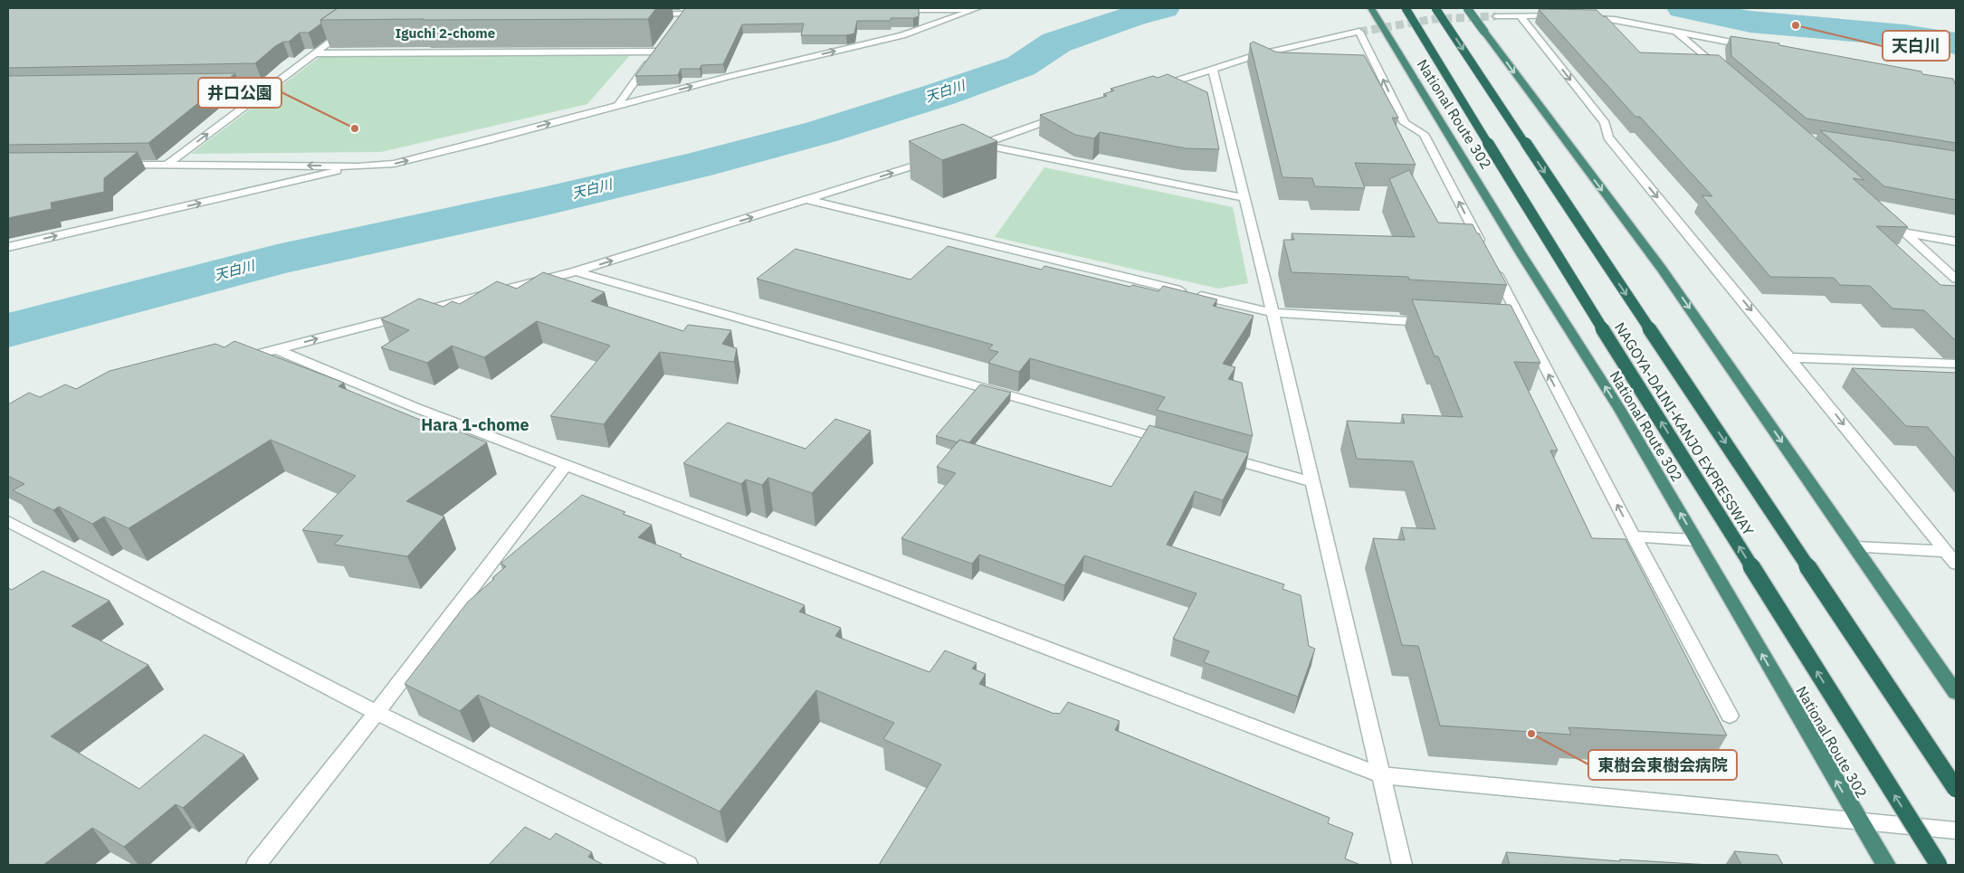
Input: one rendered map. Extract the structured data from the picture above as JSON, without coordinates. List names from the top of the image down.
{
  "streets": {
    "highway": ["National Route 302", "NAGOYA-DAINI-KANJO EXPRESSWAY"]
  },
  "districts": ["Iguchi 2-chome", "Hara 1-chome"],
  "water": ["天白川"],
  "places": ["天白川", "井口公園", "東樹会東樹会病院"]
}
